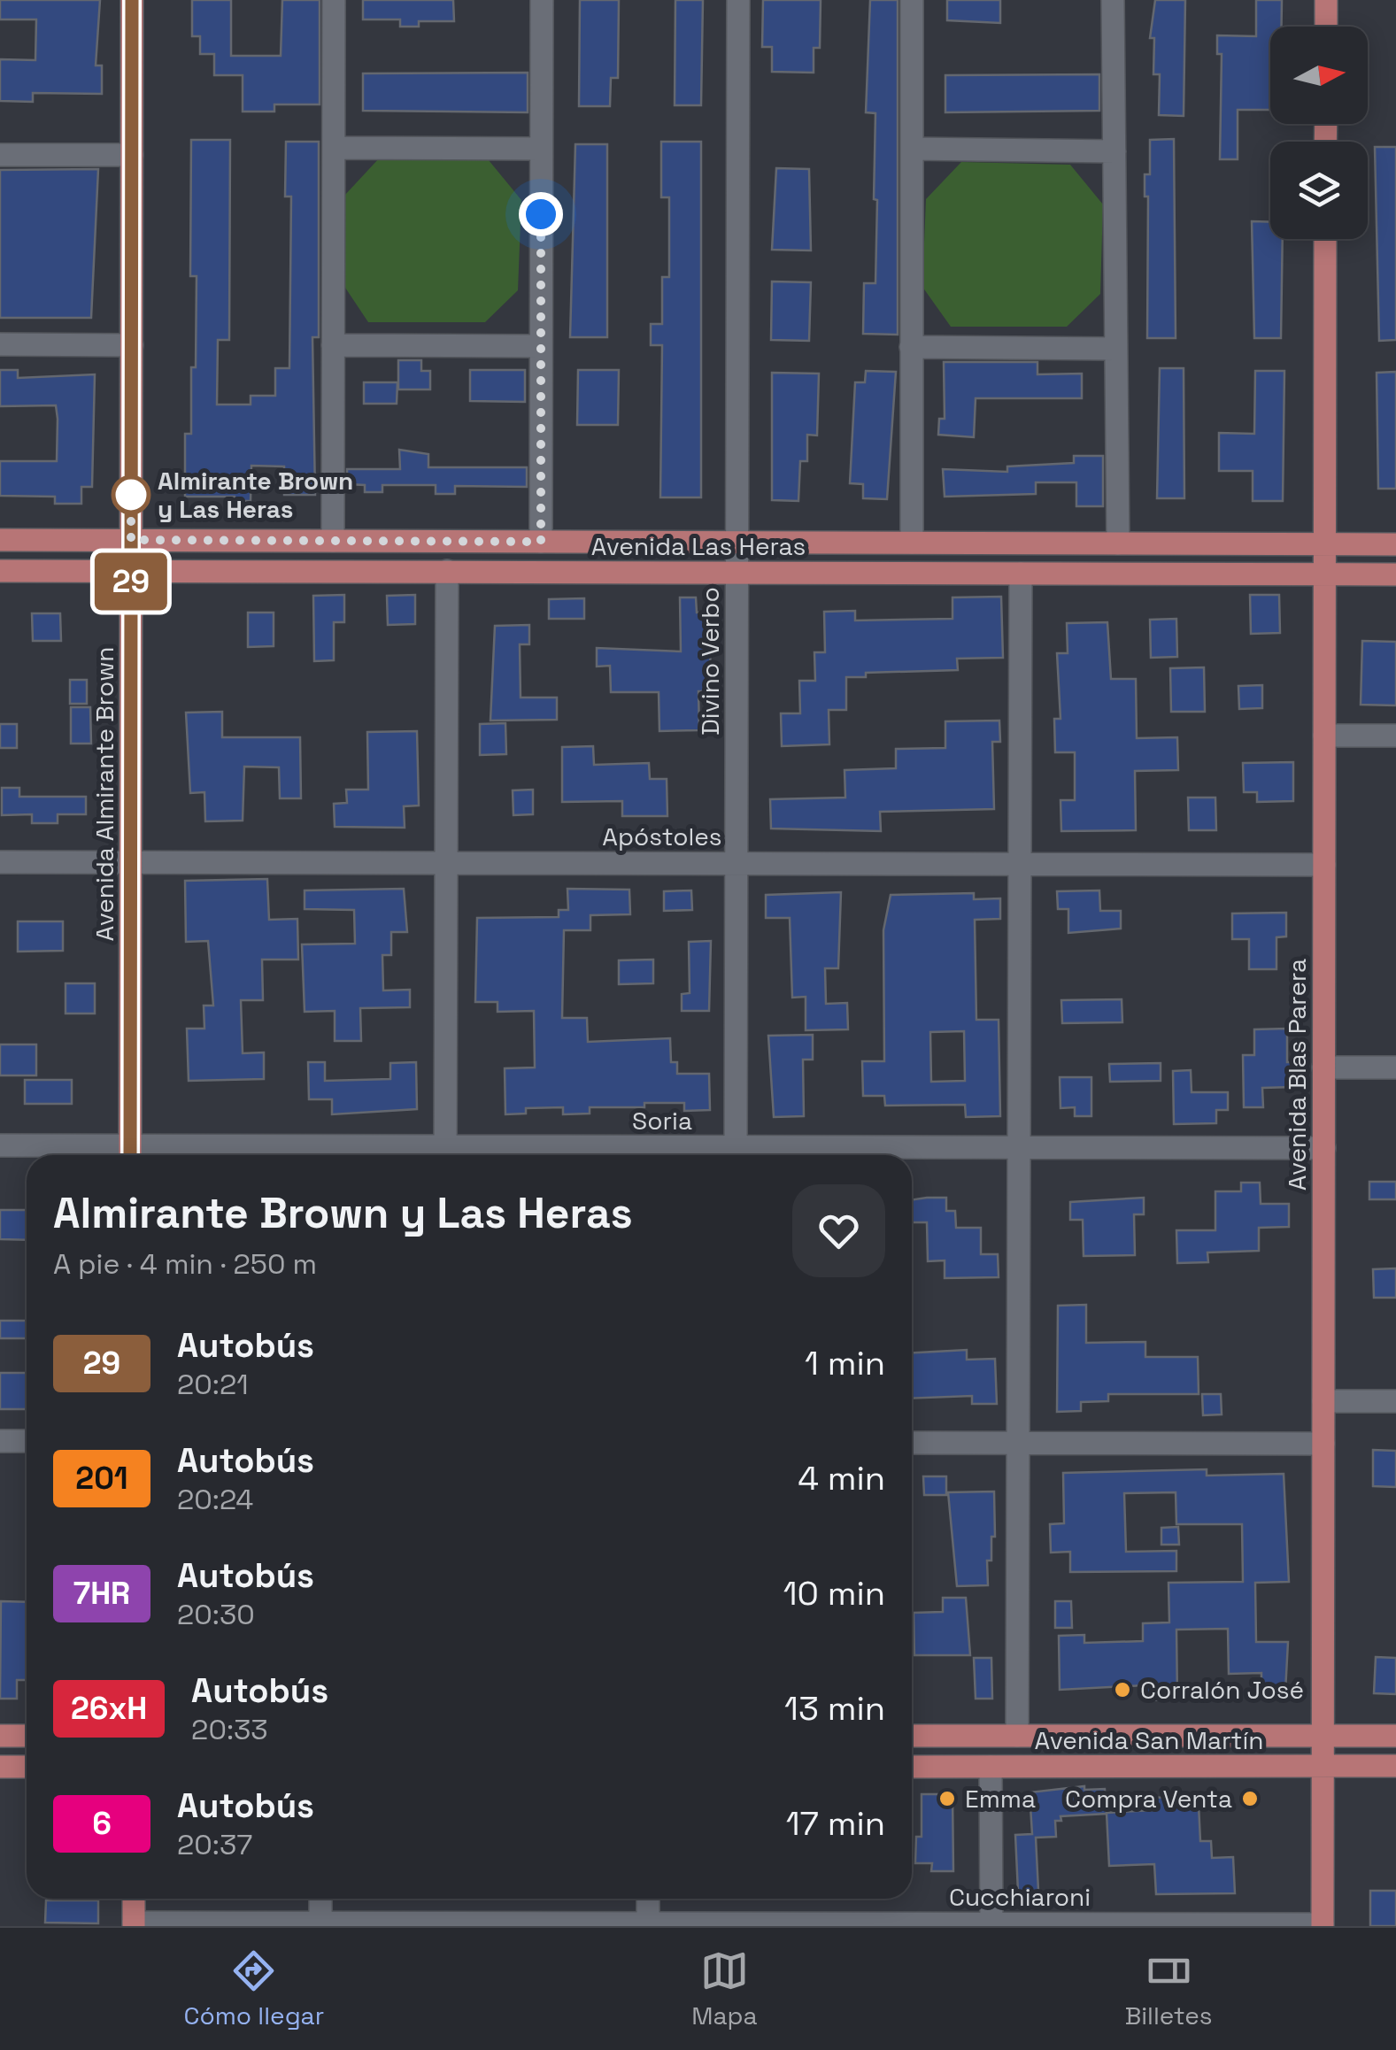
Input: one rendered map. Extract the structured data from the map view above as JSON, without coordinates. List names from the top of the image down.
{
  "streets": {
    "main road": [
      "Avenida Las Heras",
      "Avenida Almirante Brown",
      "Avenida Blas Parera",
      "Avenida San Martín"
    ],
    "street": [
      "Divino Verbo",
      "Apóstoles",
      "Soria",
      "Cucchiaroni"
    ]
  },
  "crossings": [
    ["Avenida Las Heras", "Divino Verbo"],
    ["Avenida Las Heras", "Avenida Almirante Brown"],
    ["Avenida Las Heras", "Avenida Blas Parera"],
    ["Divino Verbo", "Apóstoles"],
    ["Avenida Almirante Brown", "Apóstoles"],
    ["Avenida Almirante Brown", "Soria"],
    ["Apóstoles", "Avenida Blas Parera"],
    ["Avenida Blas Parera", "Soria"],
    ["Avenida Blas Parera", "Avenida San Martín"],
    ["Avenida Blas Parera", "Cucchiaroni"]
  ],
  "places": [
    "Almirante Brown y Las Heras",
    "Corralón José",
    "Emma",
    "Compra Venta"
  ],
  "lines": ["bus line 29"],
  "north": "right",
  "page": {
    "on_map": "29",
    "heading": ["Almirante Brown y Las Heras", "A pie · 4 min · 250 m"],
    "list": [
      {
        "mark": "29",
        "name": "Autobús",
        "note": "20:21",
        "value": "1 min"
      },
      {
        "mark": "201",
        "name": "Autobús",
        "note": "20:24",
        "value": "4 min"
      },
      {
        "mark": "7HR",
        "name": "Autobús",
        "note": "20:30",
        "value": "10 min"
      },
      {
        "mark": "26xH",
        "name": "Autobús",
        "note": "20:33",
        "value": "13 min"
      },
      {
        "mark": "6",
        "name": "Autobús",
        "note": "20:37",
        "value": "17 min"
      }
    ],
    "tabs": ["Cómo llegar", "Mapa", "Billetes"]
  }
}
